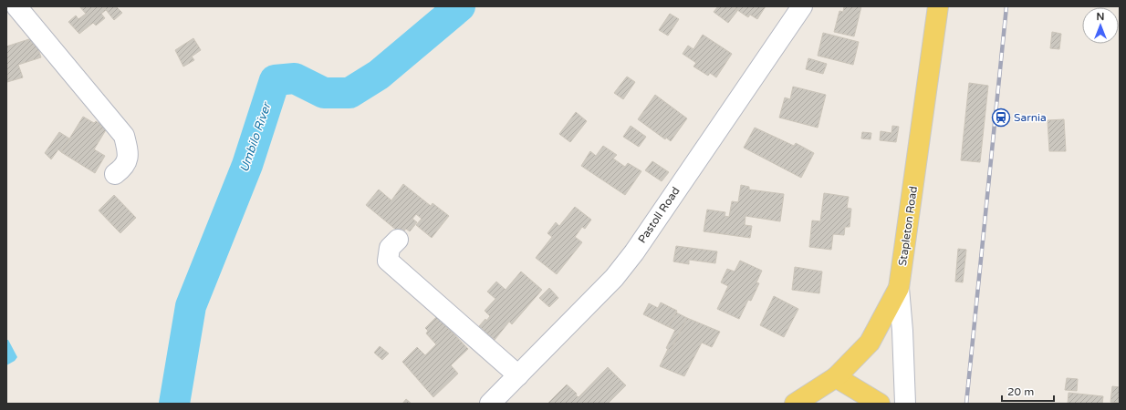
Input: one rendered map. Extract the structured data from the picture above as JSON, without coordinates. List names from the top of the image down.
{
  "streets": {
    "main road": ["Stapleton Road"],
    "street": ["Pastoll Road"]
  },
  "water": ["Umbilo River"],
  "places": {
    "station": ["Sarnia"]
  },
  "scale_bar": "20 m",
  "north": "top"
}
